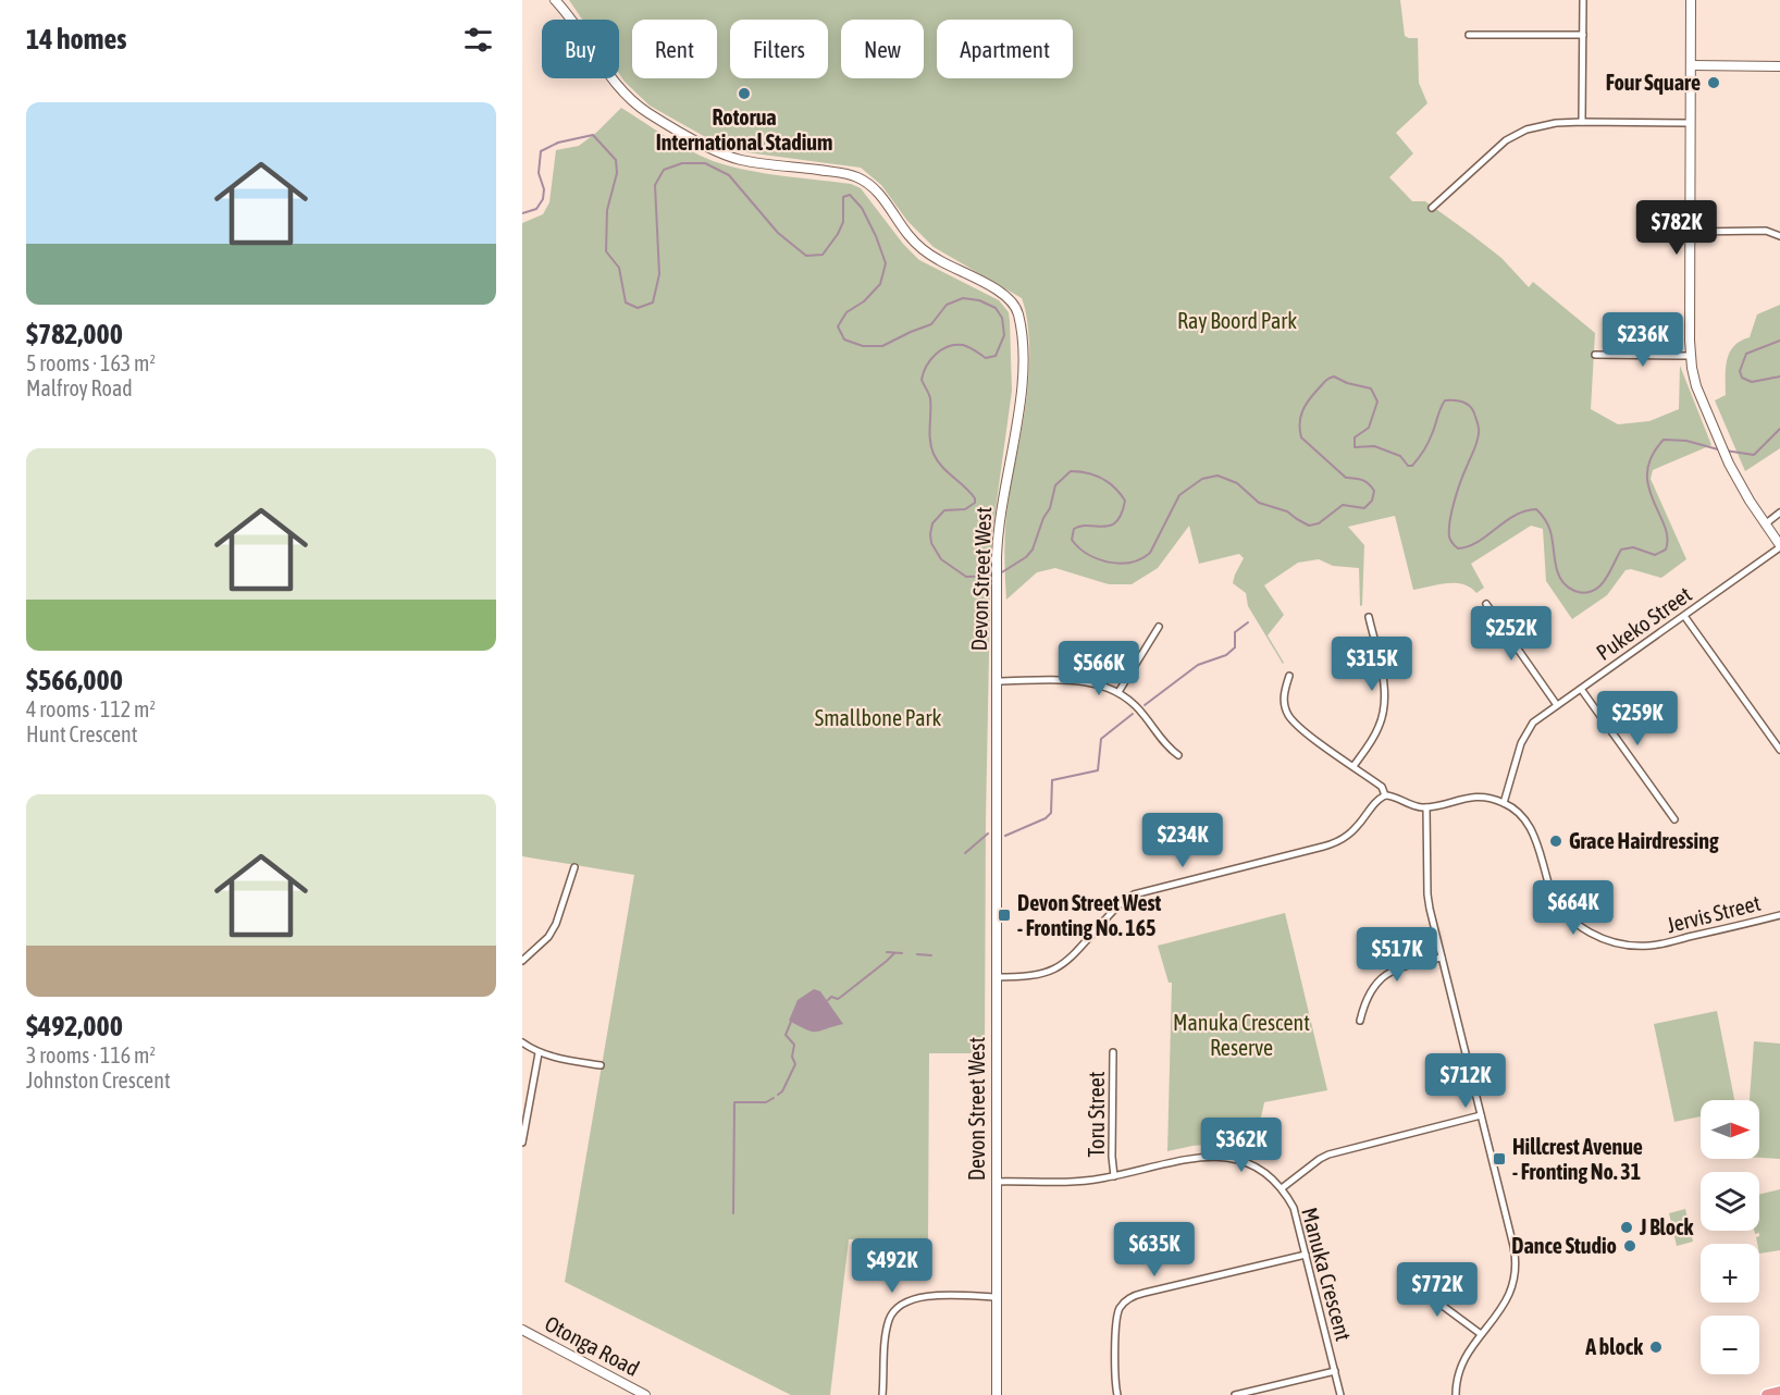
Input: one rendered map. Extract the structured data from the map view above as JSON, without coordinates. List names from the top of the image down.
{
  "streets": {
    "main road": ["Devon Street West", "Otonga Road"],
    "street": [
      "Pukeko Street",
      "Jervis Street",
      "Toru Street",
      "Manuka Crescent"
    ]
  },
  "crossings": [
    ["Devon Street West", "Manuka Crescent"],
    ["Pukeko Street", "Jervis Street"],
    ["Toru Street", "Manuka Crescent"]
  ],
  "parks": ["Ray Boord Park", "Smallbone Park", "Manuka Crescent Reserve"],
  "places": {
    "other": [
      "Four Square",
      "Rotorua International Stadium",
      "Grace Hairdressing",
      "J Block",
      "Dance Studio",
      "A block"
    ],
    "transit": ["Devon Street West - Fronting No. 165", "Hillcrest Avenue - Fronting No. 31"]
  },
  "north": "right",
  "page": {
    "heading": "14 homes",
    "chip": [
      "Buy",
      "Rent",
      "Filters",
      "New",
      "Apartment"
    ],
    "list": [
      {
        "name": "$782,000",
        "note": "5 rooms · 163 m² · Malfroy Road"
      },
      {
        "name": "$566,000",
        "note": "4 rooms · 112 m² · Hunt Crescent"
      },
      {
        "name": "$492,000",
        "note": "3 rooms · 116 m² · Johnston Crescent"
      }
    ],
    "price": [
      "$782K",
      "$236K",
      "$252K",
      "$315K",
      "$566K",
      "$259K",
      "$234K",
      "$664K",
      "$517K",
      "$712K",
      "$362K",
      "$635K",
      "$492K",
      "$772K"
    ],
    "map_buttons": ["+", "−"]
  }
}
